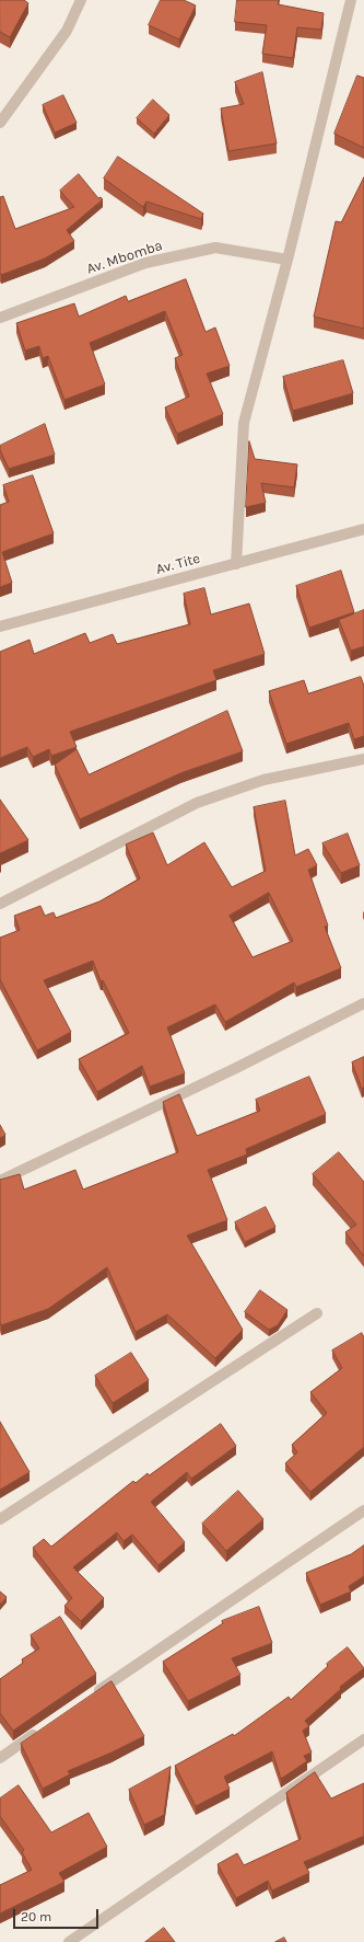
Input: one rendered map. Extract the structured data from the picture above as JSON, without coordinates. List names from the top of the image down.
{
  "streets": {
    "street": ["Av. Mbomba", "Av. Tite"]
  },
  "scale_bar": "20 m"
}
